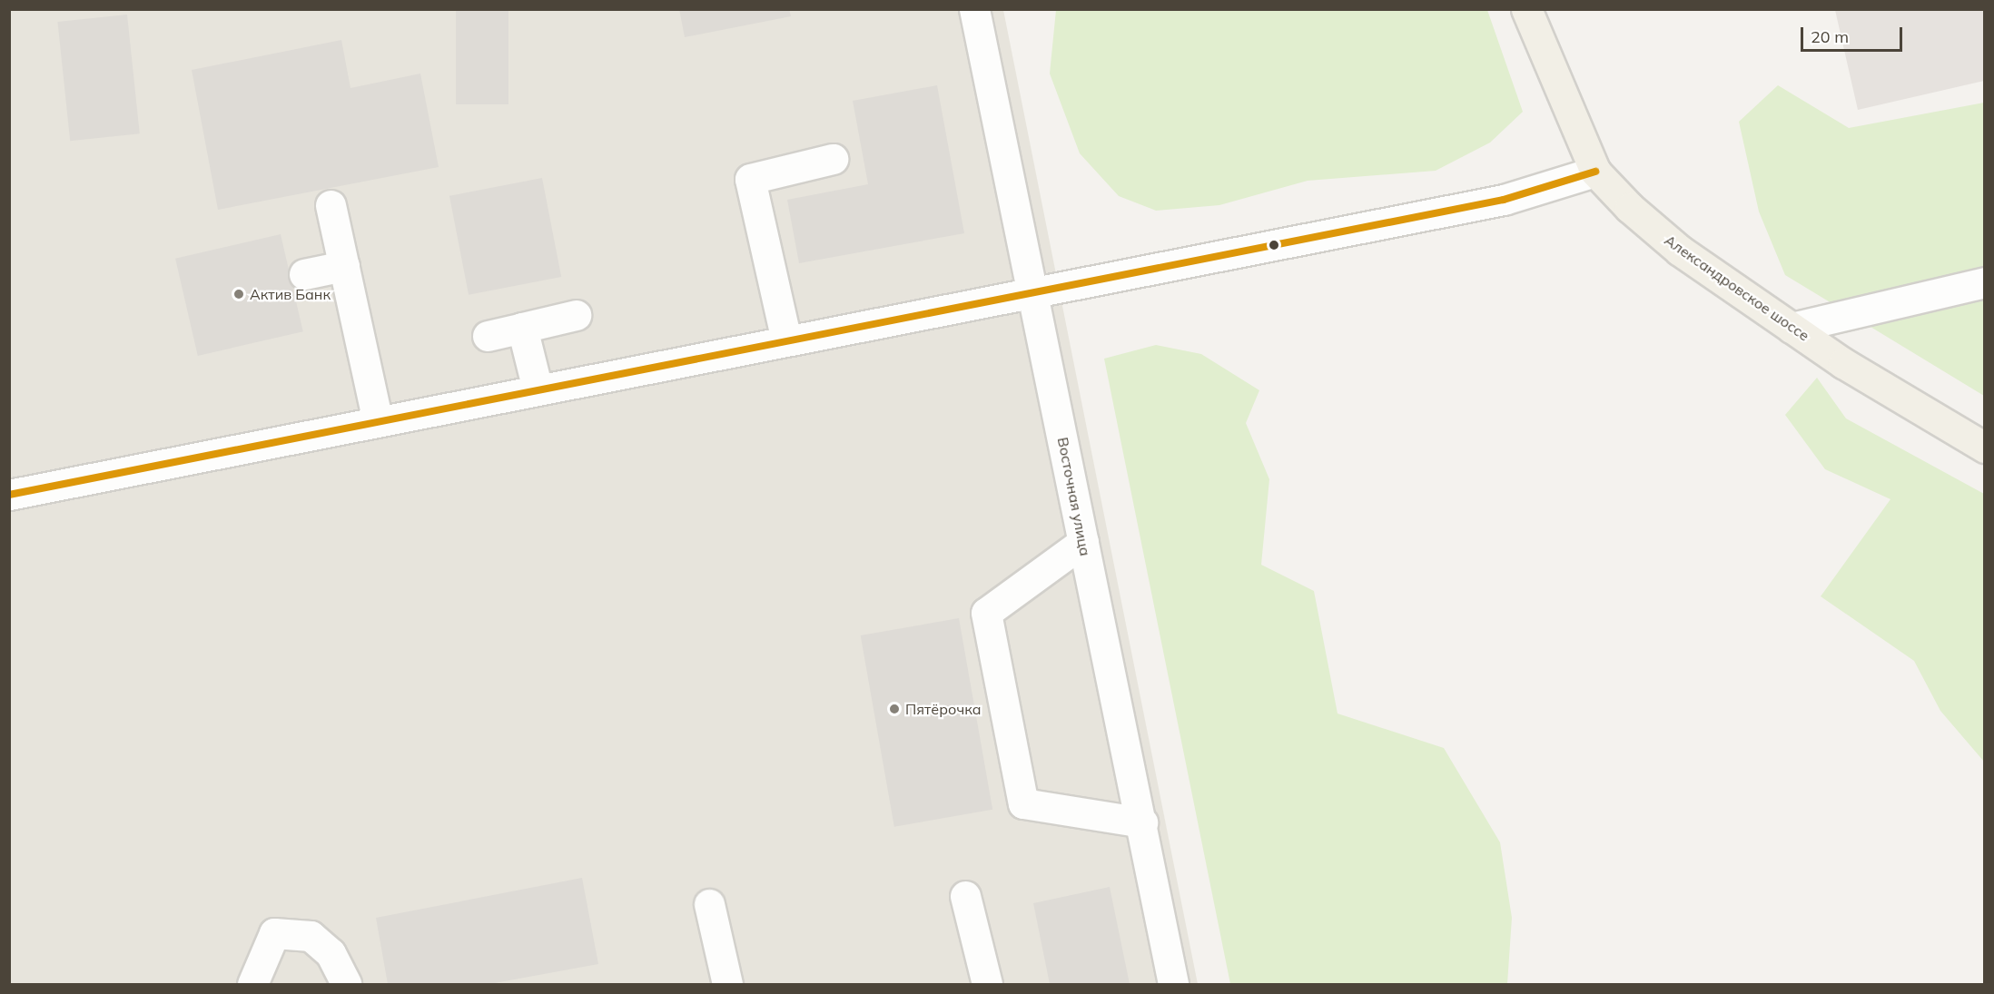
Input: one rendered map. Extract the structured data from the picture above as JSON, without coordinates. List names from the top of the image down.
{
  "streets": {
    "main road": ["Александровское шоссе"],
    "street": ["Восточная улица"]
  },
  "places": ["Актив Банк", "Пятёрочка"],
  "scale_bar": "20 m"
}
